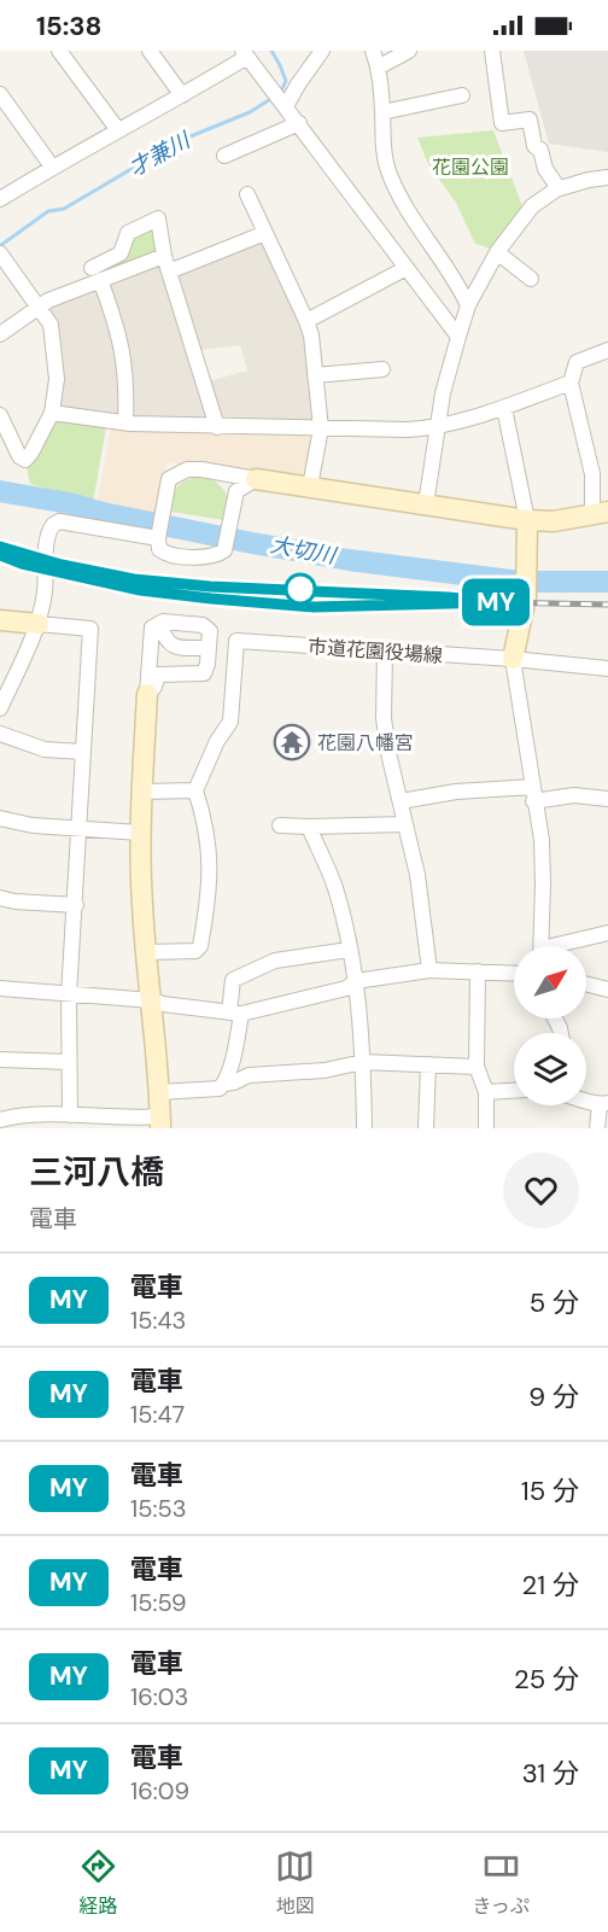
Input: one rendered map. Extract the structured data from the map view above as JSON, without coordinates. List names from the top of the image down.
{
  "streets": {
    "street": ["市道花園役場線"]
  },
  "water": ["才兼川", "大切川"],
  "parks": ["花園公園"],
  "places": {
    "temple": ["花園八幡宮"]
  },
  "north": "top right",
  "page": {
    "status": "15:38",
    "on_map": "MY",
    "heading": ["三河八橋", "電車"],
    "list": [
      {
        "mark": "MY",
        "name": "電車",
        "note": "15:43",
        "value": "5 分"
      },
      {
        "mark": "MY",
        "name": "電車",
        "note": "15:47",
        "value": "9 分"
      },
      {
        "mark": "MY",
        "name": "電車",
        "note": "15:53",
        "value": "15 分"
      },
      {
        "mark": "MY",
        "name": "電車",
        "note": "15:59",
        "value": "21 分"
      },
      {
        "mark": "MY",
        "name": "電車",
        "note": "16:03",
        "value": "25 分"
      },
      {
        "mark": "MY",
        "name": "電車",
        "note": "16:09",
        "value": "31 分"
      }
    ],
    "tabs": ["経路", "地図", "きっぷ"]
  }
}
